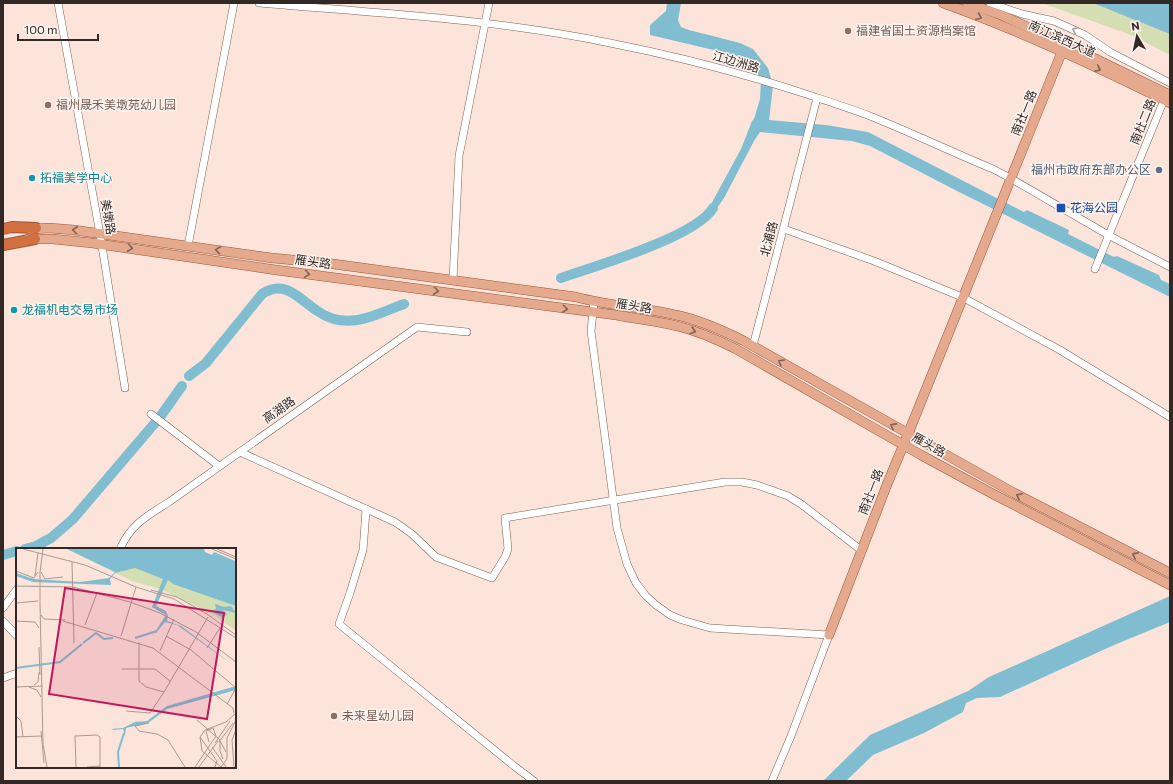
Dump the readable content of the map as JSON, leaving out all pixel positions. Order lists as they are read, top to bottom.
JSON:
{
  "streets": {
    "main road": ["南江滨西大道", "南社一路", "雁头路"],
    "street": [
      "江边洲路",
      "南杜二路",
      "美墩路",
      "北浦路",
      "高湖路"
    ]
  },
  "crossings": [
    ["南江滨西大道", "南社一路"],
    ["南江滨西大道", "南杜二路"],
    ["江边洲路", "南社一路"],
    ["江边洲路", "南杜二路"],
    ["江边洲路", "北浦路"],
    ["南社一路", "雁头路"],
    ["美墩路", "雁头路"],
    ["北浦路", "雁头路"]
  ],
  "places": {
    "other": [
      "福建省国土资源档案馆",
      "福州晟禾美墩苑幼儿园",
      "福州市政府东部办公区",
      "拓福美学中心",
      "龙福机电交易市场",
      "未来星幼儿园"
    ],
    "transit": ["花海公园"]
  },
  "scale_bar": "100 m",
  "north": "top"
}
